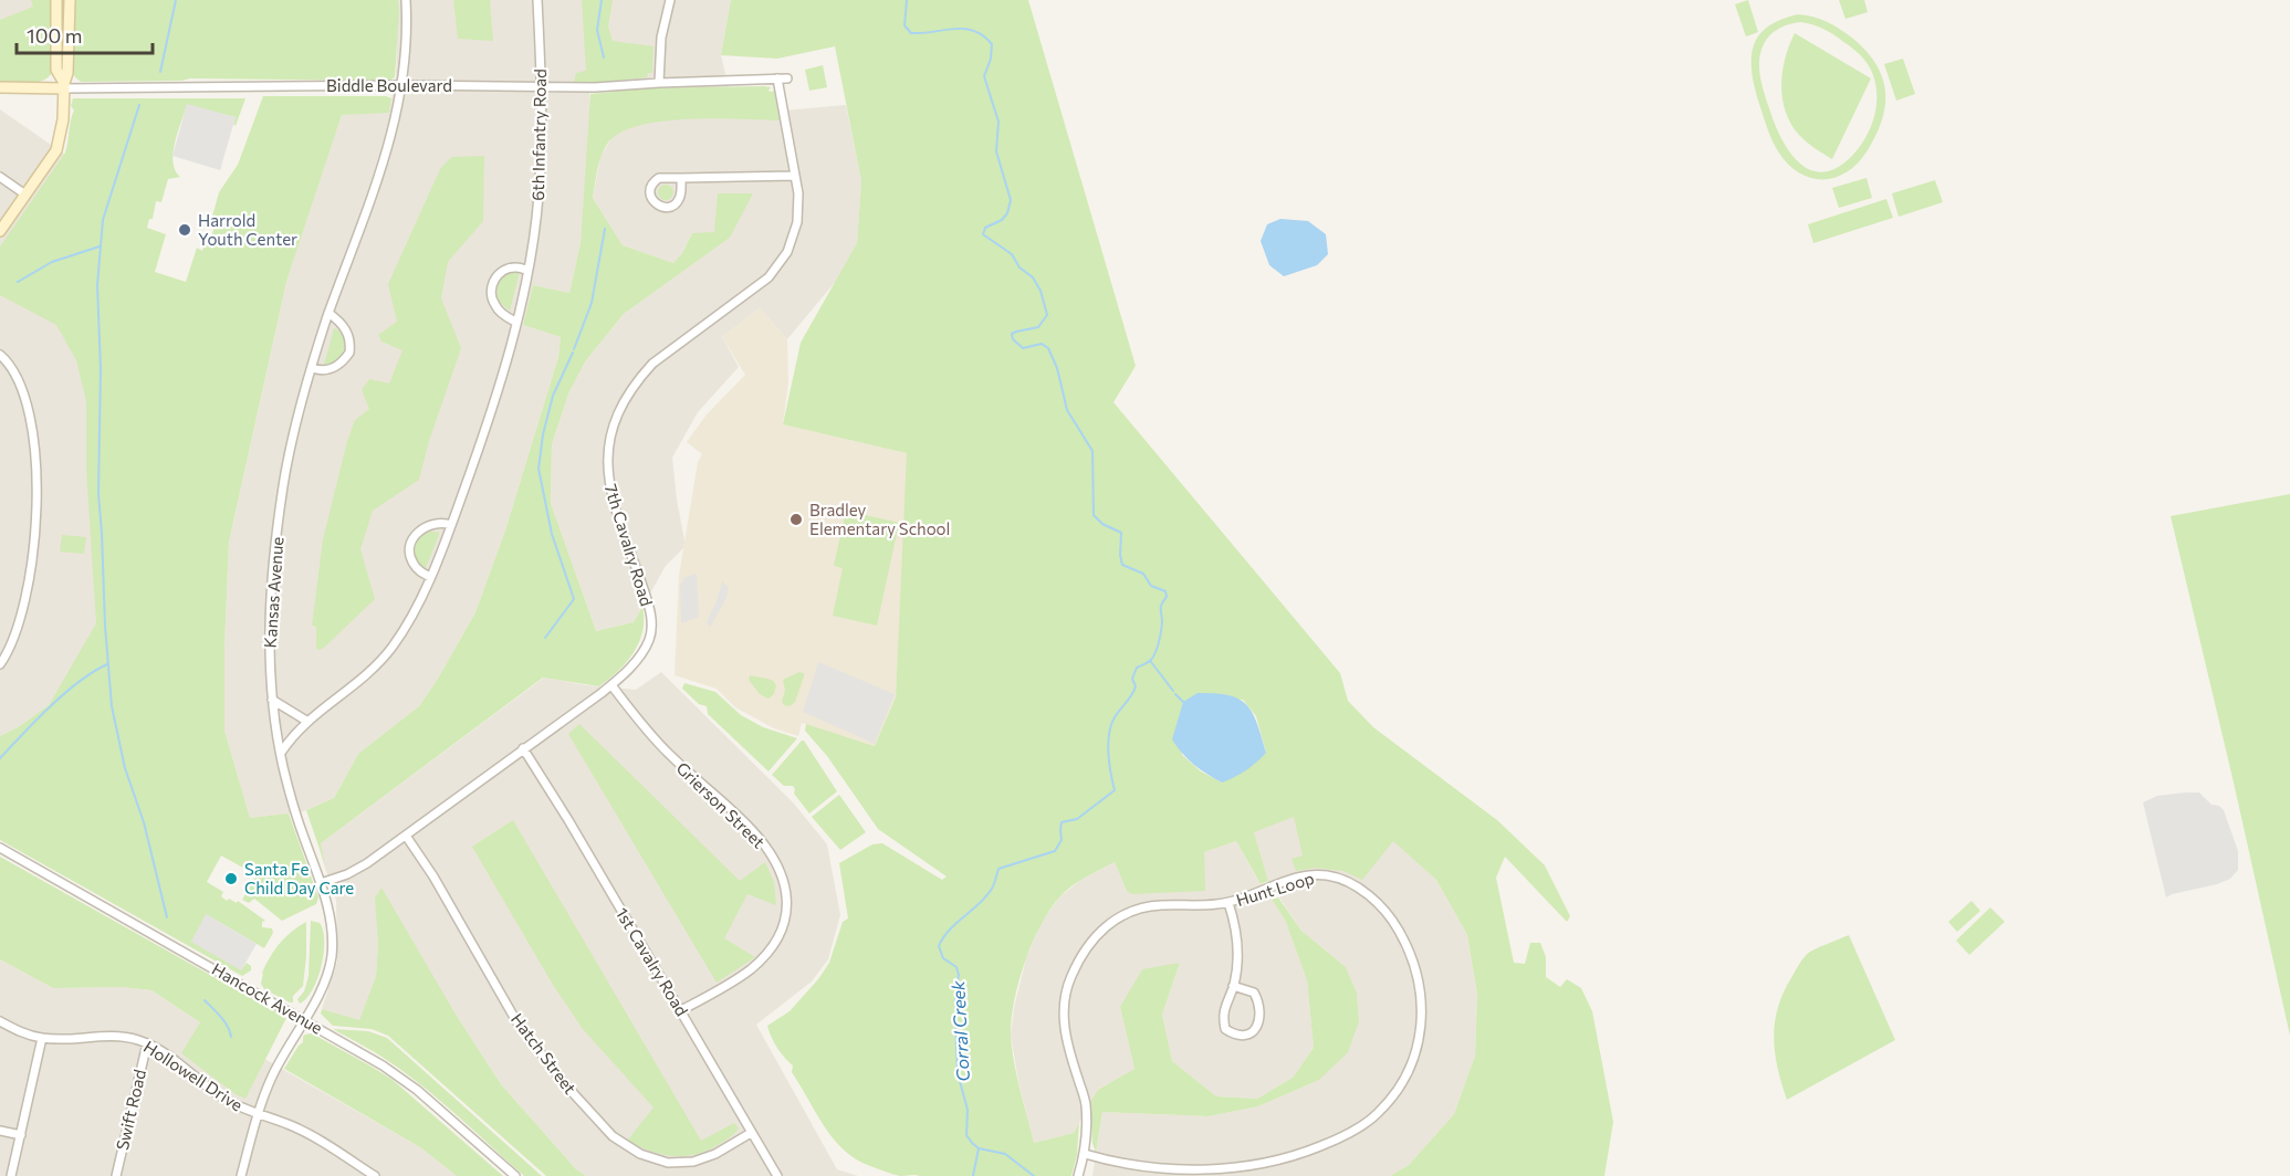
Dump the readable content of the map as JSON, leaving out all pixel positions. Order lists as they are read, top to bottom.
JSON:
{
  "streets": {
    "street": [
      "Biddle Boulevard",
      "6th Infantry Road",
      "7th Cavalry Road",
      "Kansas Avenue",
      "Grierson Street",
      "Hunt Loop",
      "1st Cavalry Road",
      "Hancock Avenue",
      "Hatch Street",
      "Hollowell Drive",
      "Swift Road"
    ]
  },
  "crossings": [
    ["Biddle Boulevard", "6th Infantry Road"],
    ["Biddle Boulevard", "7th Cavalry Road"],
    ["Biddle Boulevard", "Kansas Avenue"],
    ["6th Infantry Road", "Kansas Avenue"],
    ["7th Cavalry Road", "Kansas Avenue"],
    ["7th Cavalry Road", "Grierson Street"],
    ["7th Cavalry Road", "1st Cavalry Road"],
    ["7th Cavalry Road", "Hatch Street"],
    ["Kansas Avenue", "Hancock Avenue"],
    ["Kansas Avenue", "Hollowell Drive"],
    ["Grierson Street", "1st Cavalry Road"],
    ["1st Cavalry Road", "Hatch Street"],
    ["Hollowell Drive", "Swift Road"]
  ],
  "water": ["Corral Creek"],
  "places": ["Harrold Youth Center", "Bradley Elementary School", "Santa Fe Child Day Care"],
  "scale_bar": "100 m"
}
